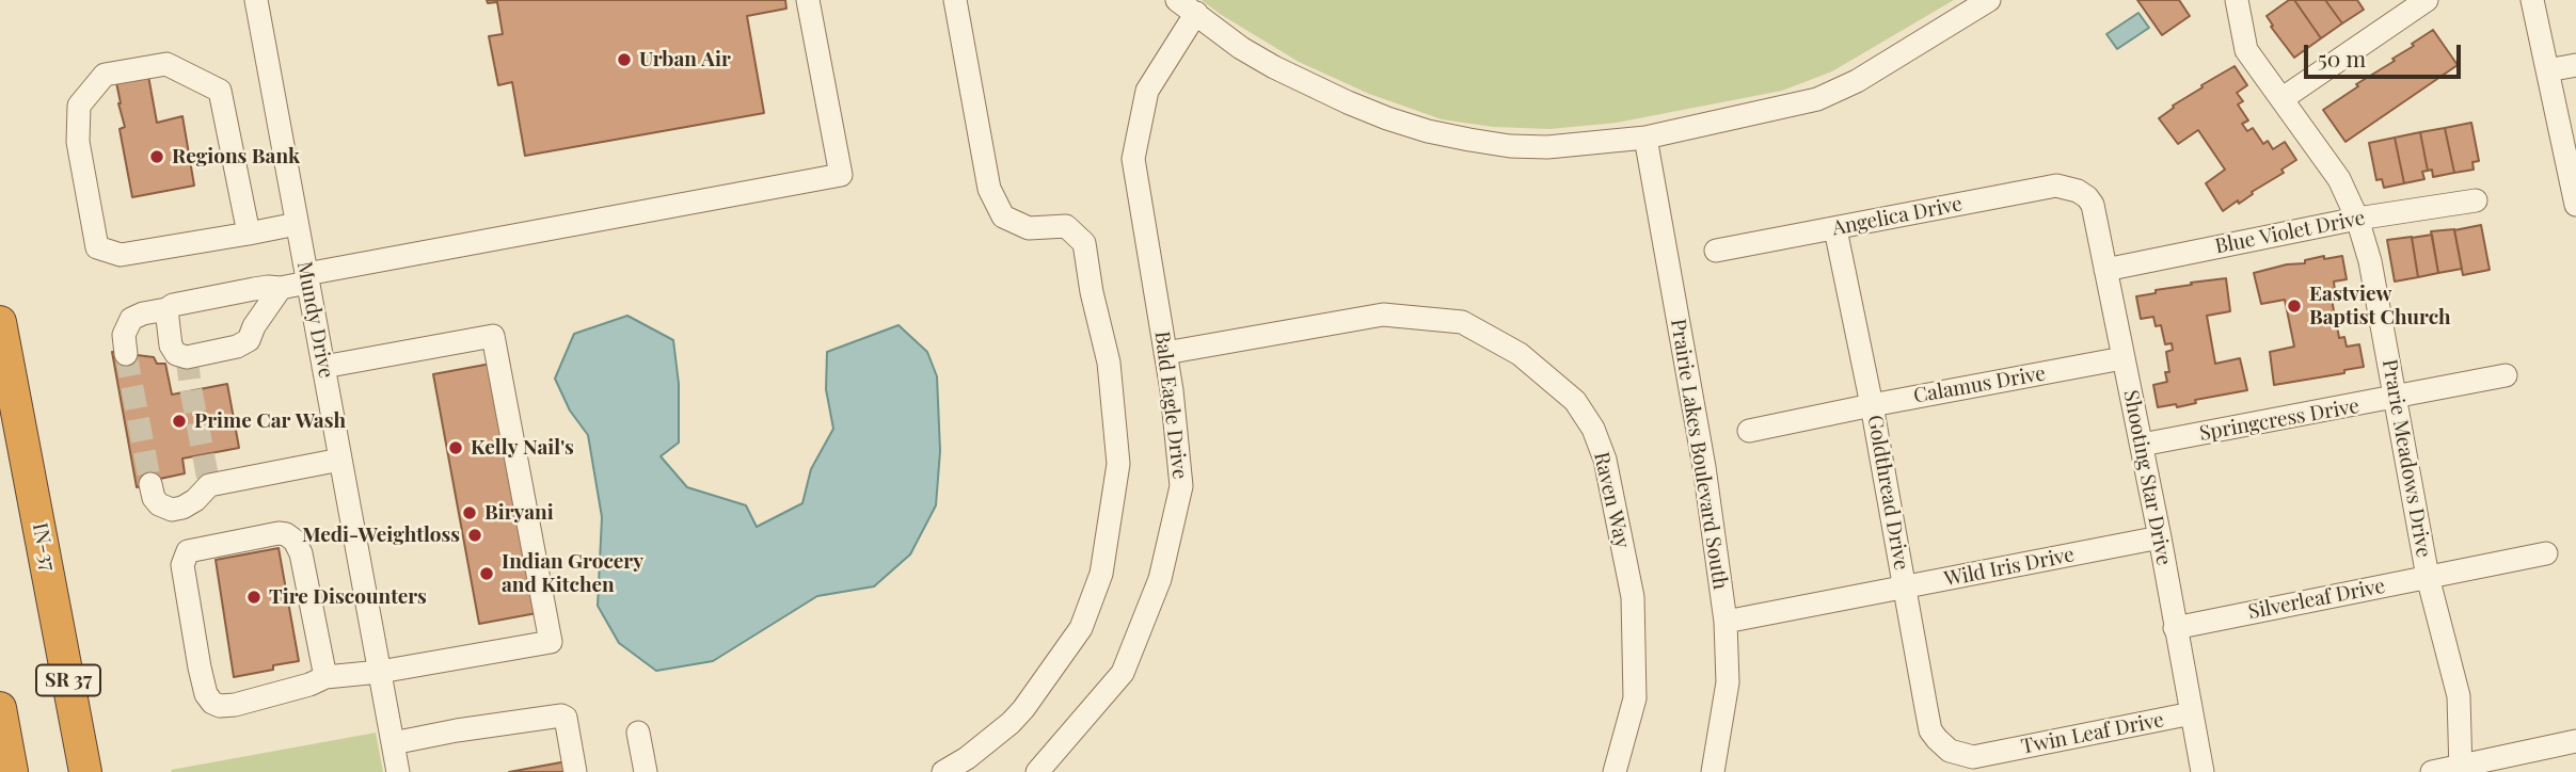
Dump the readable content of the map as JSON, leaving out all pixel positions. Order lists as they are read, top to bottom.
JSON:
{
  "streets": {
    "highway": ["IN-37", "SR 37"],
    "street": [
      "Angelica Drive",
      "Blue Violet Drive",
      "Mundy Drive",
      "Calamus Drive",
      "Bald Eagle Drive",
      "Springcress Drive",
      "Prairie Lakes Boulevard South",
      "Prarie Meadows Drive",
      "Shooting Star Drive",
      "Goldthread Drive",
      "Raven Way",
      "Wild Iris Drive",
      "Silverleaf Drive",
      "Twin Leaf Drive"
    ]
  },
  "crossings": [
    ["Angelica Drive", "Shooting Star Drive"],
    ["Angelica Drive", "Goldthread Drive"],
    ["Blue Violet Drive", "Prarie Meadows Drive"],
    ["Blue Violet Drive", "Shooting Star Drive"],
    ["Calamus Drive", "Shooting Star Drive"],
    ["Calamus Drive", "Goldthread Drive"],
    ["Bald Eagle Drive", "Raven Way"],
    ["Springcress Drive", "Prarie Meadows Drive"],
    ["Springcress Drive", "Shooting Star Drive"],
    ["Prairie Lakes Boulevard South", "Wild Iris Drive"],
    ["Prarie Meadows Drive", "Silverleaf Drive"],
    ["Shooting Star Drive", "Wild Iris Drive"],
    ["Shooting Star Drive", "Silverleaf Drive"],
    ["Shooting Star Drive", "Twin Leaf Drive"],
    ["Goldthread Drive", "Wild Iris Drive"],
    ["Goldthread Drive", "Twin Leaf Drive"]
  ],
  "places": [
    "Urban Air",
    "Regions Bank",
    "Eastview Baptist Church",
    "Prime Car Wash",
    "Kelly Nail's",
    "Biryani",
    "Medi-Weightloss",
    "Indian Grocery and Kitchen",
    "Tire Discounters"
  ],
  "scale_bar": "50 m"
}
